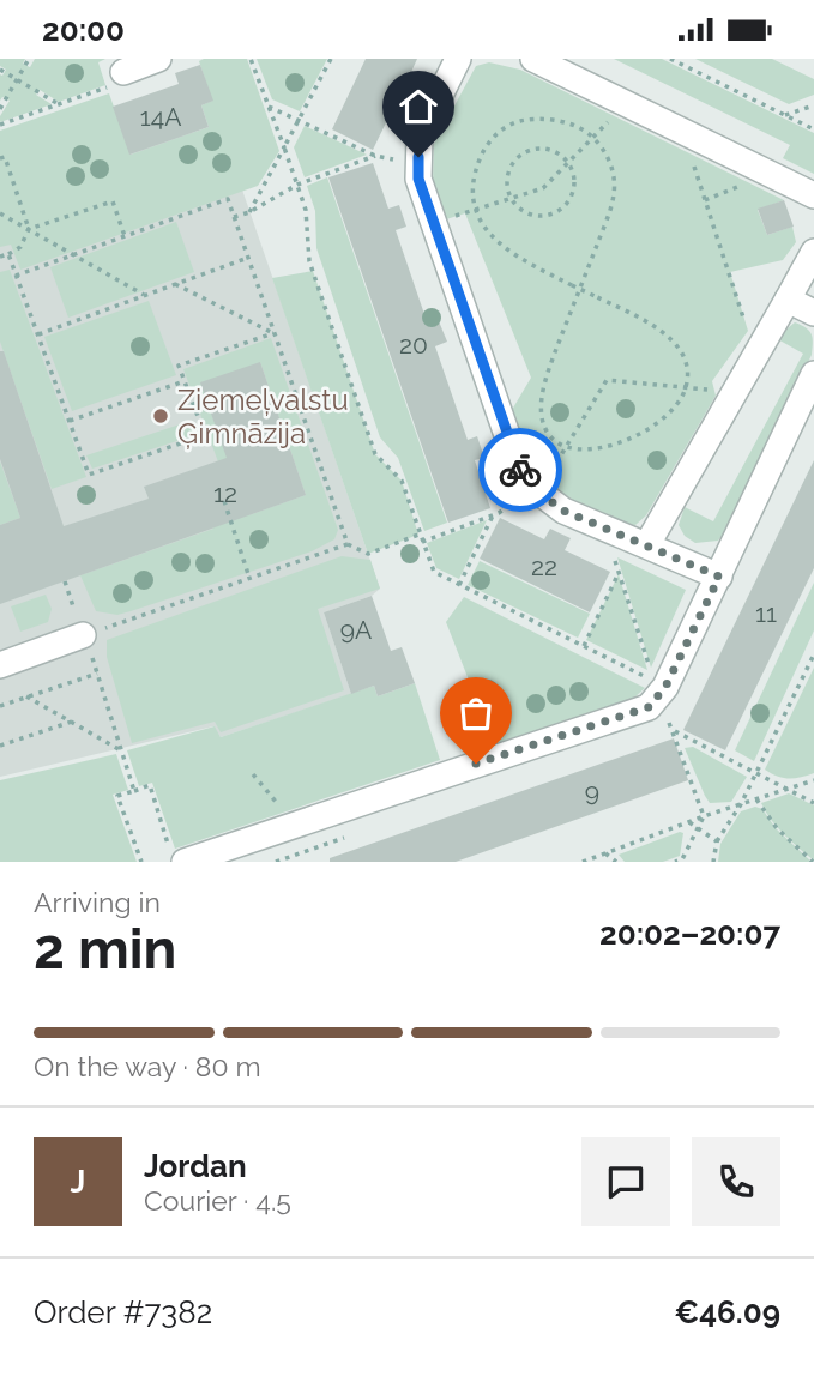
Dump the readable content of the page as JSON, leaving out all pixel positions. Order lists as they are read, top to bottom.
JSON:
{
  "places": ["Ziemeļvalstu Ģimnāzija"],
  "house_numbers": [
    "14A",
    "20",
    "12",
    "22",
    "11",
    "9A",
    "9"
  ],
  "page": {
    "status": "20:00",
    "heading": ["2 min", "Arriving in", "20:02–20:07"],
    "panel": [
      "Jordan",
      "Courier · 4.5",
      "Order #7382",
      "€46.09"
    ],
    "bar": "On the way · 80 m",
    "round": "J"
  }
}
